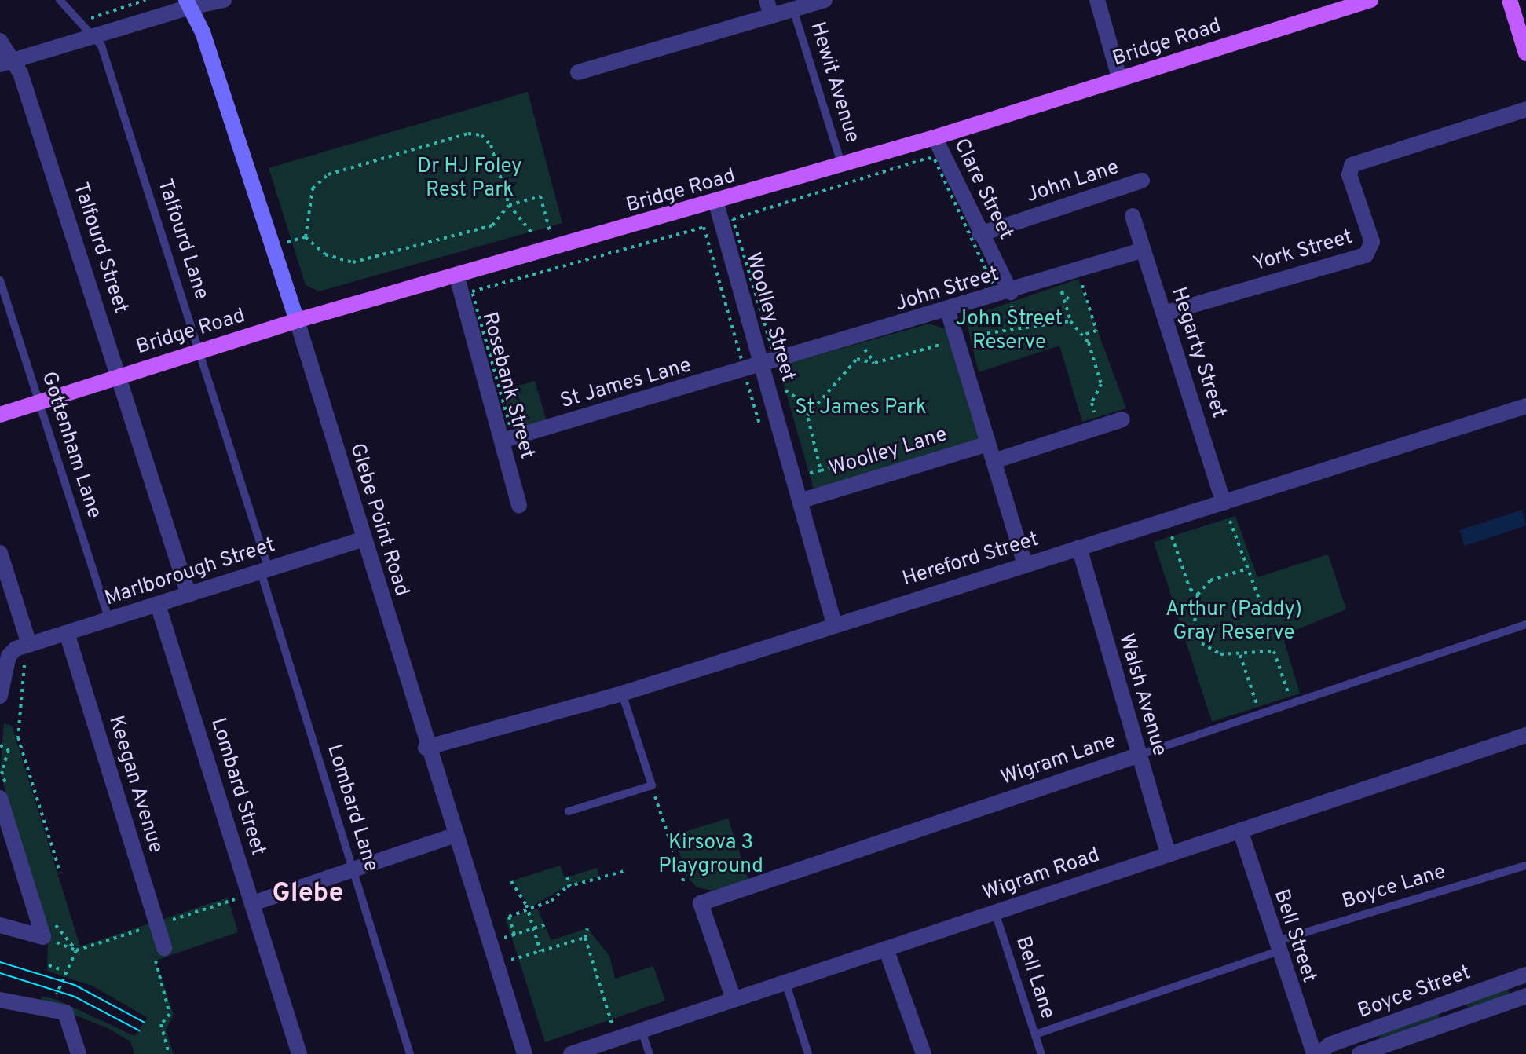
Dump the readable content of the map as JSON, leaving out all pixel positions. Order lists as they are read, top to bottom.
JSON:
{
  "streets": {
    "main road": ["Bridge Road", "Glebe Point Road"],
    "street": [
      "John Lane",
      "Clare Street",
      "Talfourd Street",
      "York Street",
      "John Street",
      "Woolley Street",
      "Hegarty Street",
      "St James Lane",
      "Rosebank Street",
      "Woolley Lane",
      "Hereford Street",
      "Marlborough Street",
      "Walsh Avenue",
      "Wigram Lane",
      "Keegan Avenue",
      "Lombard Street",
      "Wigram Road",
      "Bell Street",
      "Boyce Street"
    ],
    "lane": [
      "Hewit Avenue",
      "Talfourd Lane",
      "Gottenham Lane",
      "Lombard Lane",
      "Boyce Lane",
      "Bell Lane"
    ]
  },
  "crossings": [
    ["Bridge Road", "Hewit Avenue"],
    ["Bridge Road", "Clare Street"],
    ["Bridge Road", "Talfourd Lane"],
    ["Bridge Road", "Talfourd Street"],
    ["Bridge Road", "Woolley Street"],
    ["Bridge Road", "Rosebank Street"],
    ["Bridge Road", "Gottenham Lane"],
    ["Bridge Road", "Glebe Point Road"],
    ["John Lane", "Clare Street"],
    ["Clare Street", "John Street"],
    ["Talfourd Lane", "Marlborough Street"],
    ["Talfourd Lane", "Lombard Lane"],
    ["Talfourd Street", "Marlborough Street"],
    ["York Street", "Hegarty Street"],
    ["John Street", "Woolley Street"],
    ["John Street", "Hegarty Street"],
    ["John Street", "St James Lane"],
    ["Woolley Street", "St James Lane"],
    ["Woolley Street", "Woolley Lane"],
    ["Woolley Street", "Hereford Street"],
    ["Hegarty Street", "Hereford Street"],
    ["St James Lane", "Rosebank Street"],
    ["Gottenham Lane", "Marlborough Street"],
    ["Glebe Point Road", "Hereford Street"],
    ["Glebe Point Road", "Marlborough Street"],
    ["Hereford Street", "Walsh Avenue"],
    ["Marlborough Street", "Keegan Avenue"],
    ["Marlborough Street", "Lombard Street"],
    ["Marlborough Street", "Lombard Lane"],
    ["Walsh Avenue", "Wigram Lane"],
    ["Walsh Avenue", "Wigram Road"],
    ["Wigram Lane", "Wigram Road"],
    ["Wigram Road", "Bell Street"],
    ["Wigram Road", "Bell Lane"],
    ["Boyce Lane", "Bell Street"],
    ["Boyce Lane", "Bell Lane"]
  ],
  "districts": ["Glebe"],
  "parks": [
    "Dr HJ Foley Rest Park",
    "John Street Reserve",
    "St James Park",
    "Arthur (Paddy) Gray Reserve",
    "Kirsova 3 Playground"
  ]
}
